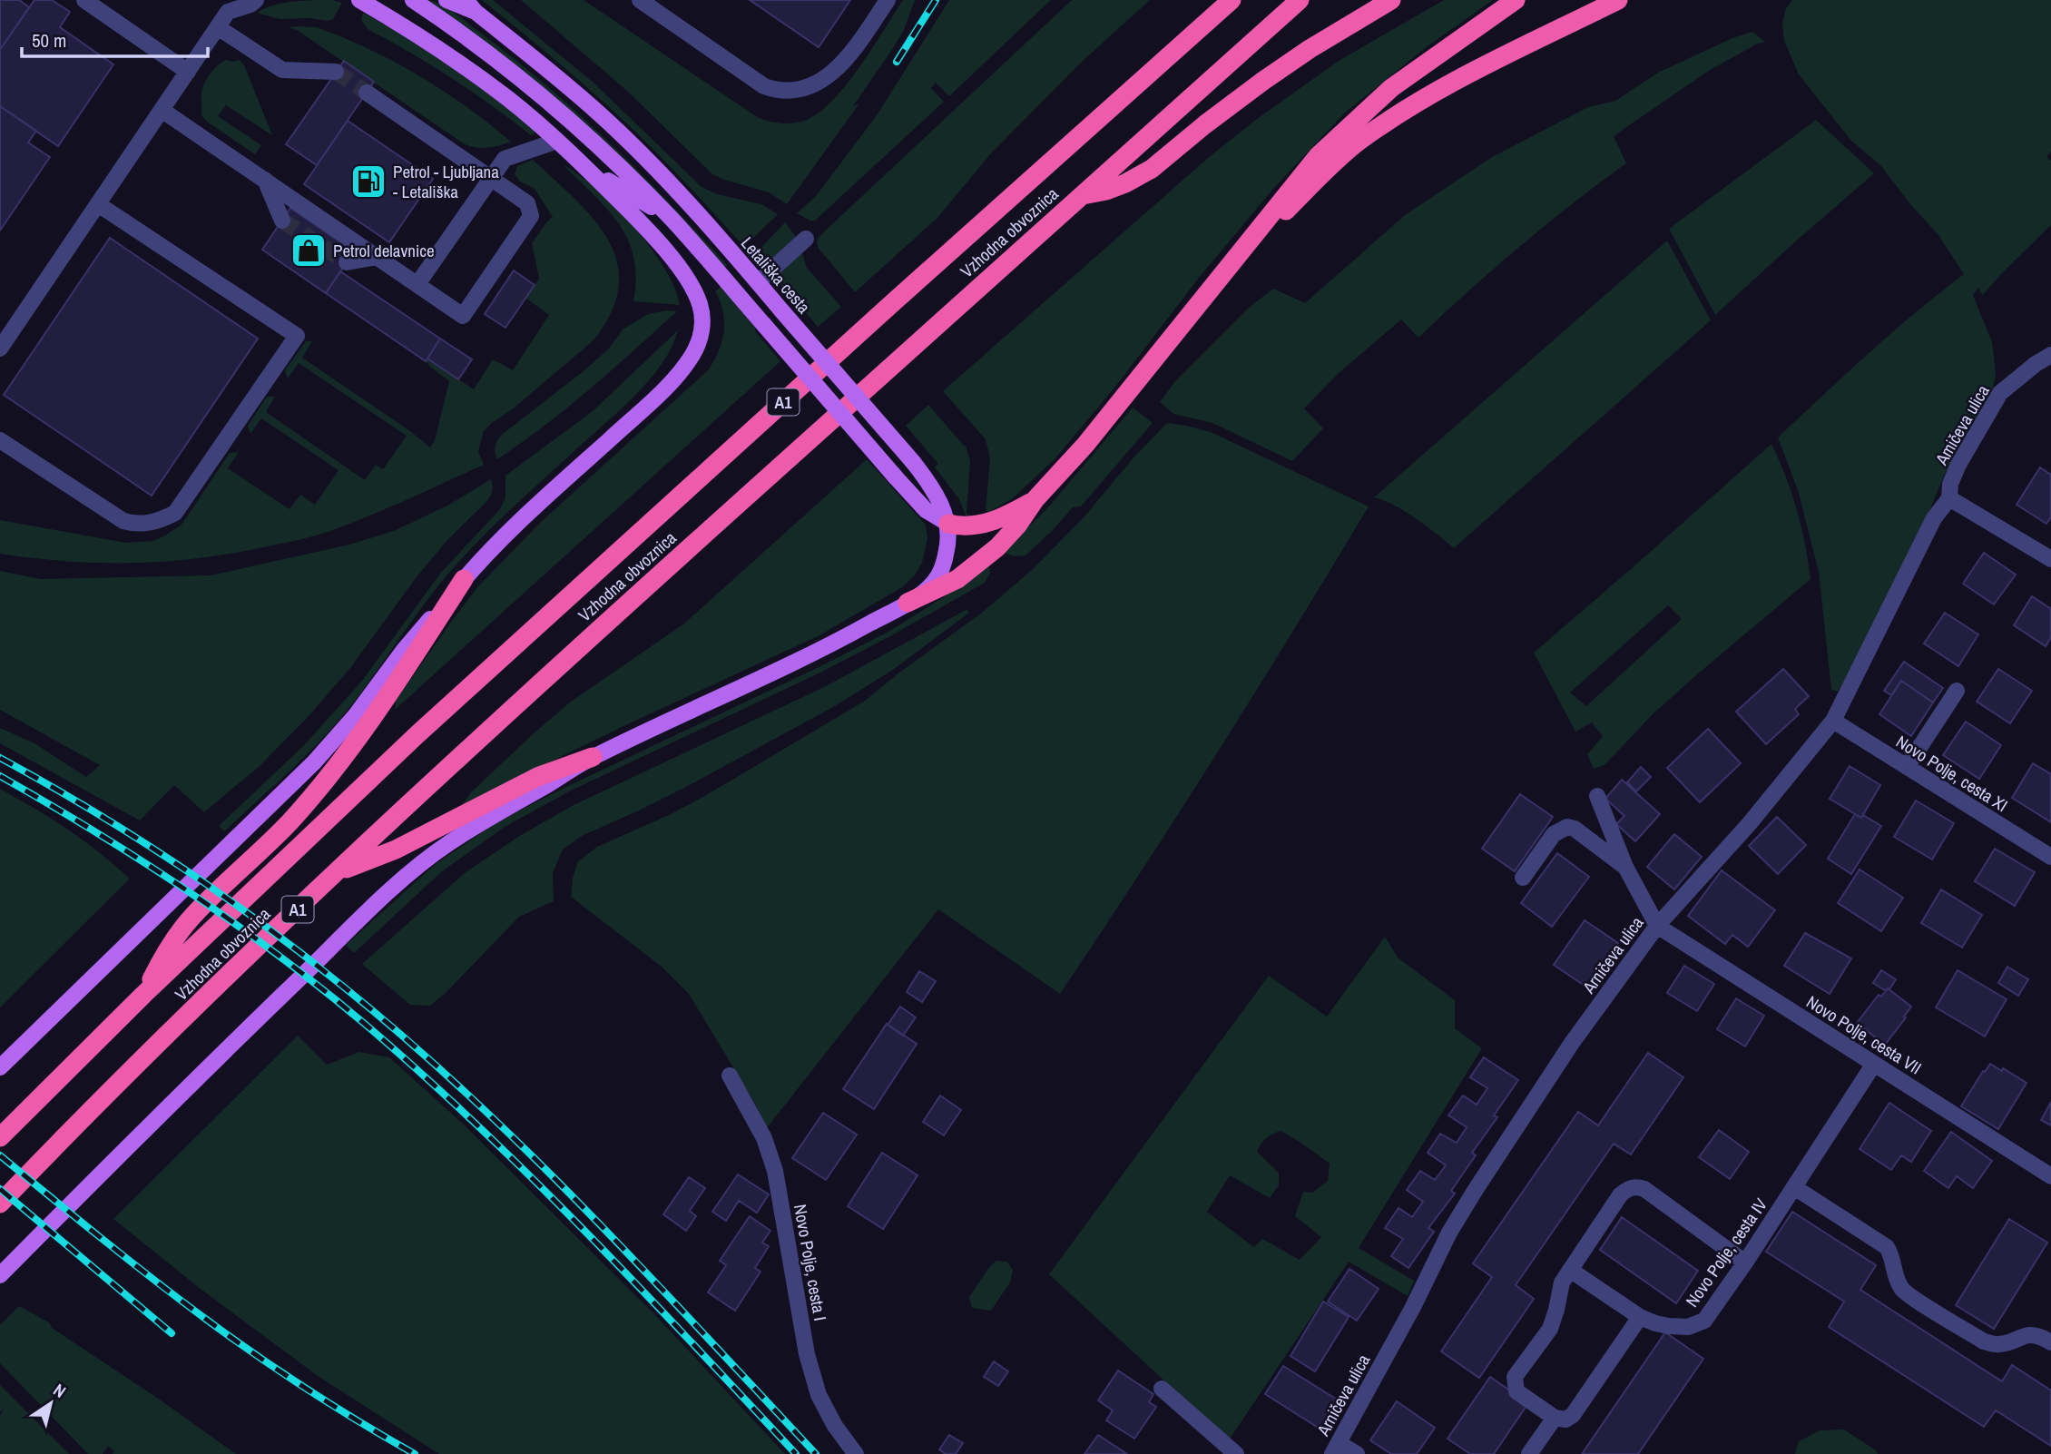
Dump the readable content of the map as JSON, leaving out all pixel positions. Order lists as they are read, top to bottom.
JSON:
{
  "streets": {
    "highway": ["Vzhodna obvoznica", "A1"],
    "main road": ["Letališka cesta"],
    "street": [
      "Amičeva ulica",
      "Novo Polje, cesta XI",
      "Arničeva ulica",
      "Novo Polje, cesta VII",
      "Novo Polje, cesta IV",
      "Novo Polje, cesta I"
    ]
  },
  "crossings": [
    ["Amičeva ulica", "Arničeva ulica"],
    ["Novo Polje, cesta XI", "Arničeva ulica"],
    ["Arničeva ulica", "Novo Polje, cesta VII"],
    ["Novo Polje, cesta VII", "Novo Polje, cesta IV"]
  ],
  "places": {
    "fuel station": ["Petrol - Ljubljana - Letališka"],
    "shop": ["Petrol delavnice"]
  },
  "scale_bar": "50 m",
  "north": "top right"
}
